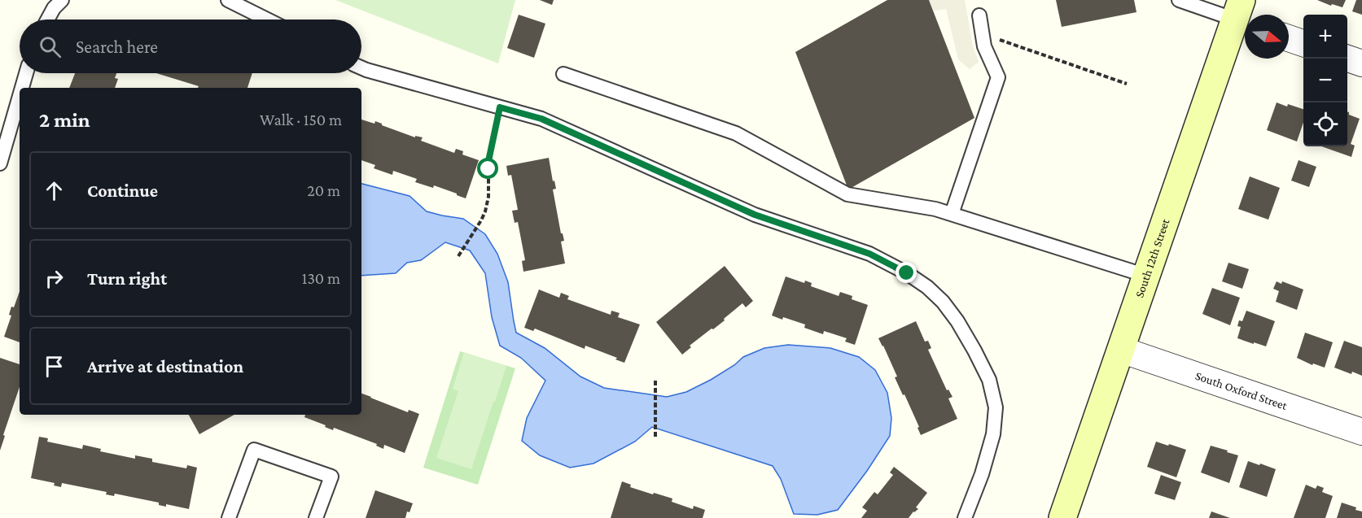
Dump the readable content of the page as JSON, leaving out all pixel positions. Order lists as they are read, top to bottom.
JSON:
{
  "streets": {
    "main road": ["South 12th Street"],
    "street": ["South Oxford Street"]
  },
  "crossings": [
    ["South 12th Street", "South Oxford Street"]
  ],
  "north": "right",
  "page": {
    "map_buttons": ["+", "−"],
    "search": "Search here",
    "heading": ["2 min", "Walk · 150 m"],
    "list": [
      ["Continue", "20 m"],
      ["Turn right", "130 m"],
      "Arrive at destination"
    ]
  }
}
